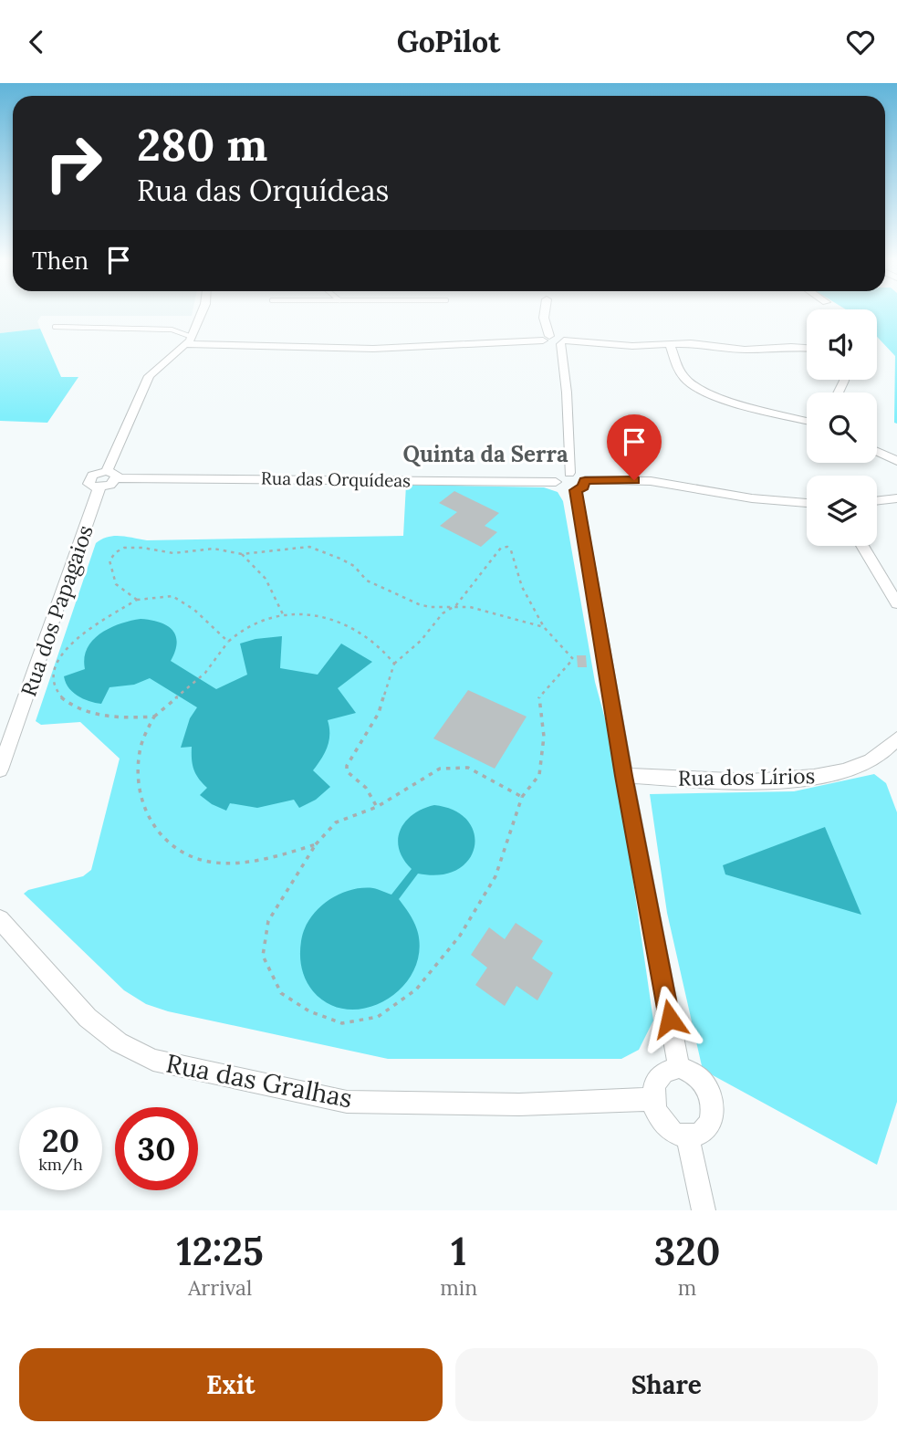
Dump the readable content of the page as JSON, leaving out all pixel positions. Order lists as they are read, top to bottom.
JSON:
{
  "streets": {
    "street": [
      "Rua das Orquídeas",
      "Rua dos Papagaios",
      "Rua dos Lírios",
      "Rua das Gralhas"
    ]
  },
  "crossings": [
    ["Rua das Orquídeas", "Rua dos Papagaios"]
  ],
  "districts": ["Quinta da Serra"],
  "page": {
    "header": "GoPilot",
    "turn": ["280 m", "Rua das Orquídeas"],
    "then": "Then",
    "speed": "20 km/h",
    "limit": "30",
    "eta": [
      "12:25",
      "Arrival",
      "1",
      "min",
      "320",
      "m"
    ],
    "buttons": ["Exit", "Share"]
  }
}
